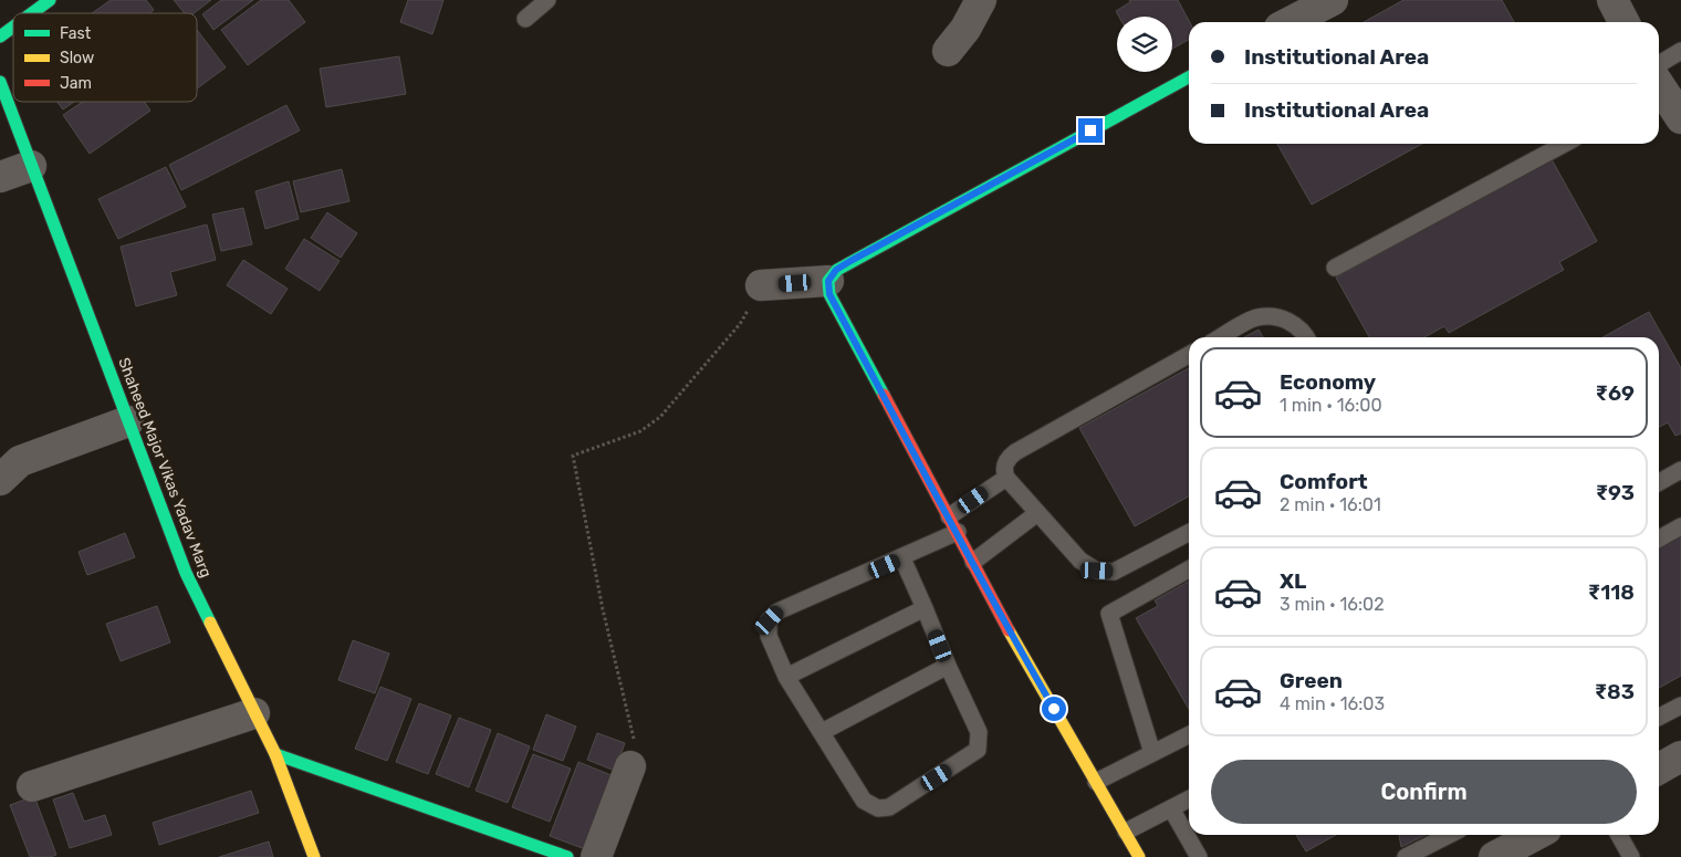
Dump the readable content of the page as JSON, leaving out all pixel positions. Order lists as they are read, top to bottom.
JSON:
{
  "streets": {
    "street": ["Shaheed Major Vikas Yadav Marg"]
  },
  "legend": ["Fast", "Slow", "Jam"],
  "page": {
    "banner": ["Institutional Area", "Institutional Area"],
    "list": [
      {
        "name": "Economy",
        "note": "1 min · 16:00",
        "value": "₹69"
      },
      {
        "name": "Comfort",
        "note": "2 min · 16:01",
        "value": "₹93"
      },
      {
        "name": "XL",
        "note": "3 min · 16:02",
        "value": "₹118"
      },
      {
        "name": "Green",
        "note": "4 min · 16:03",
        "value": "₹83"
      }
    ],
    "buttons": "Confirm"
  }
}
